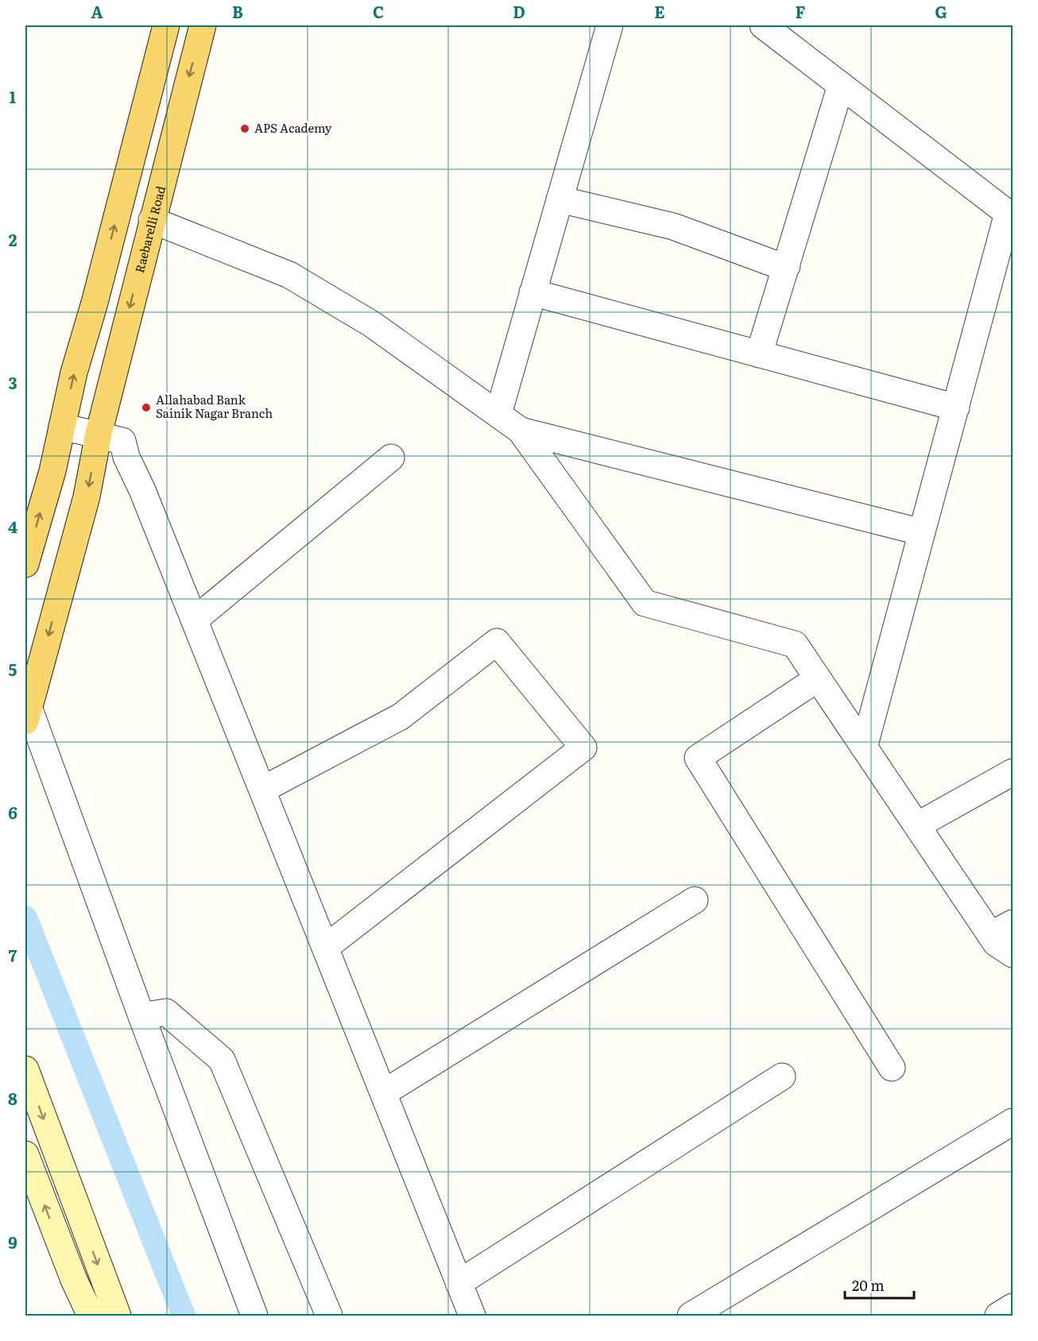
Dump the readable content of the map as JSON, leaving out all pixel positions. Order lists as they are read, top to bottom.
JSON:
{
  "streets": {
    "main road": ["Raebarelli Road"]
  },
  "places": ["APS Academy", "Allahabad Bank Sainik Nagar Branch"],
  "scale_bar": "20 m",
  "grid": {
    "columns": [
      "A",
      "B",
      "C",
      "D",
      "E",
      "F",
      "G"
    ],
    "rows": [
      "1",
      "2",
      "3",
      "4",
      "5",
      "6",
      "7",
      "8",
      "9"
    ]
  }
}
